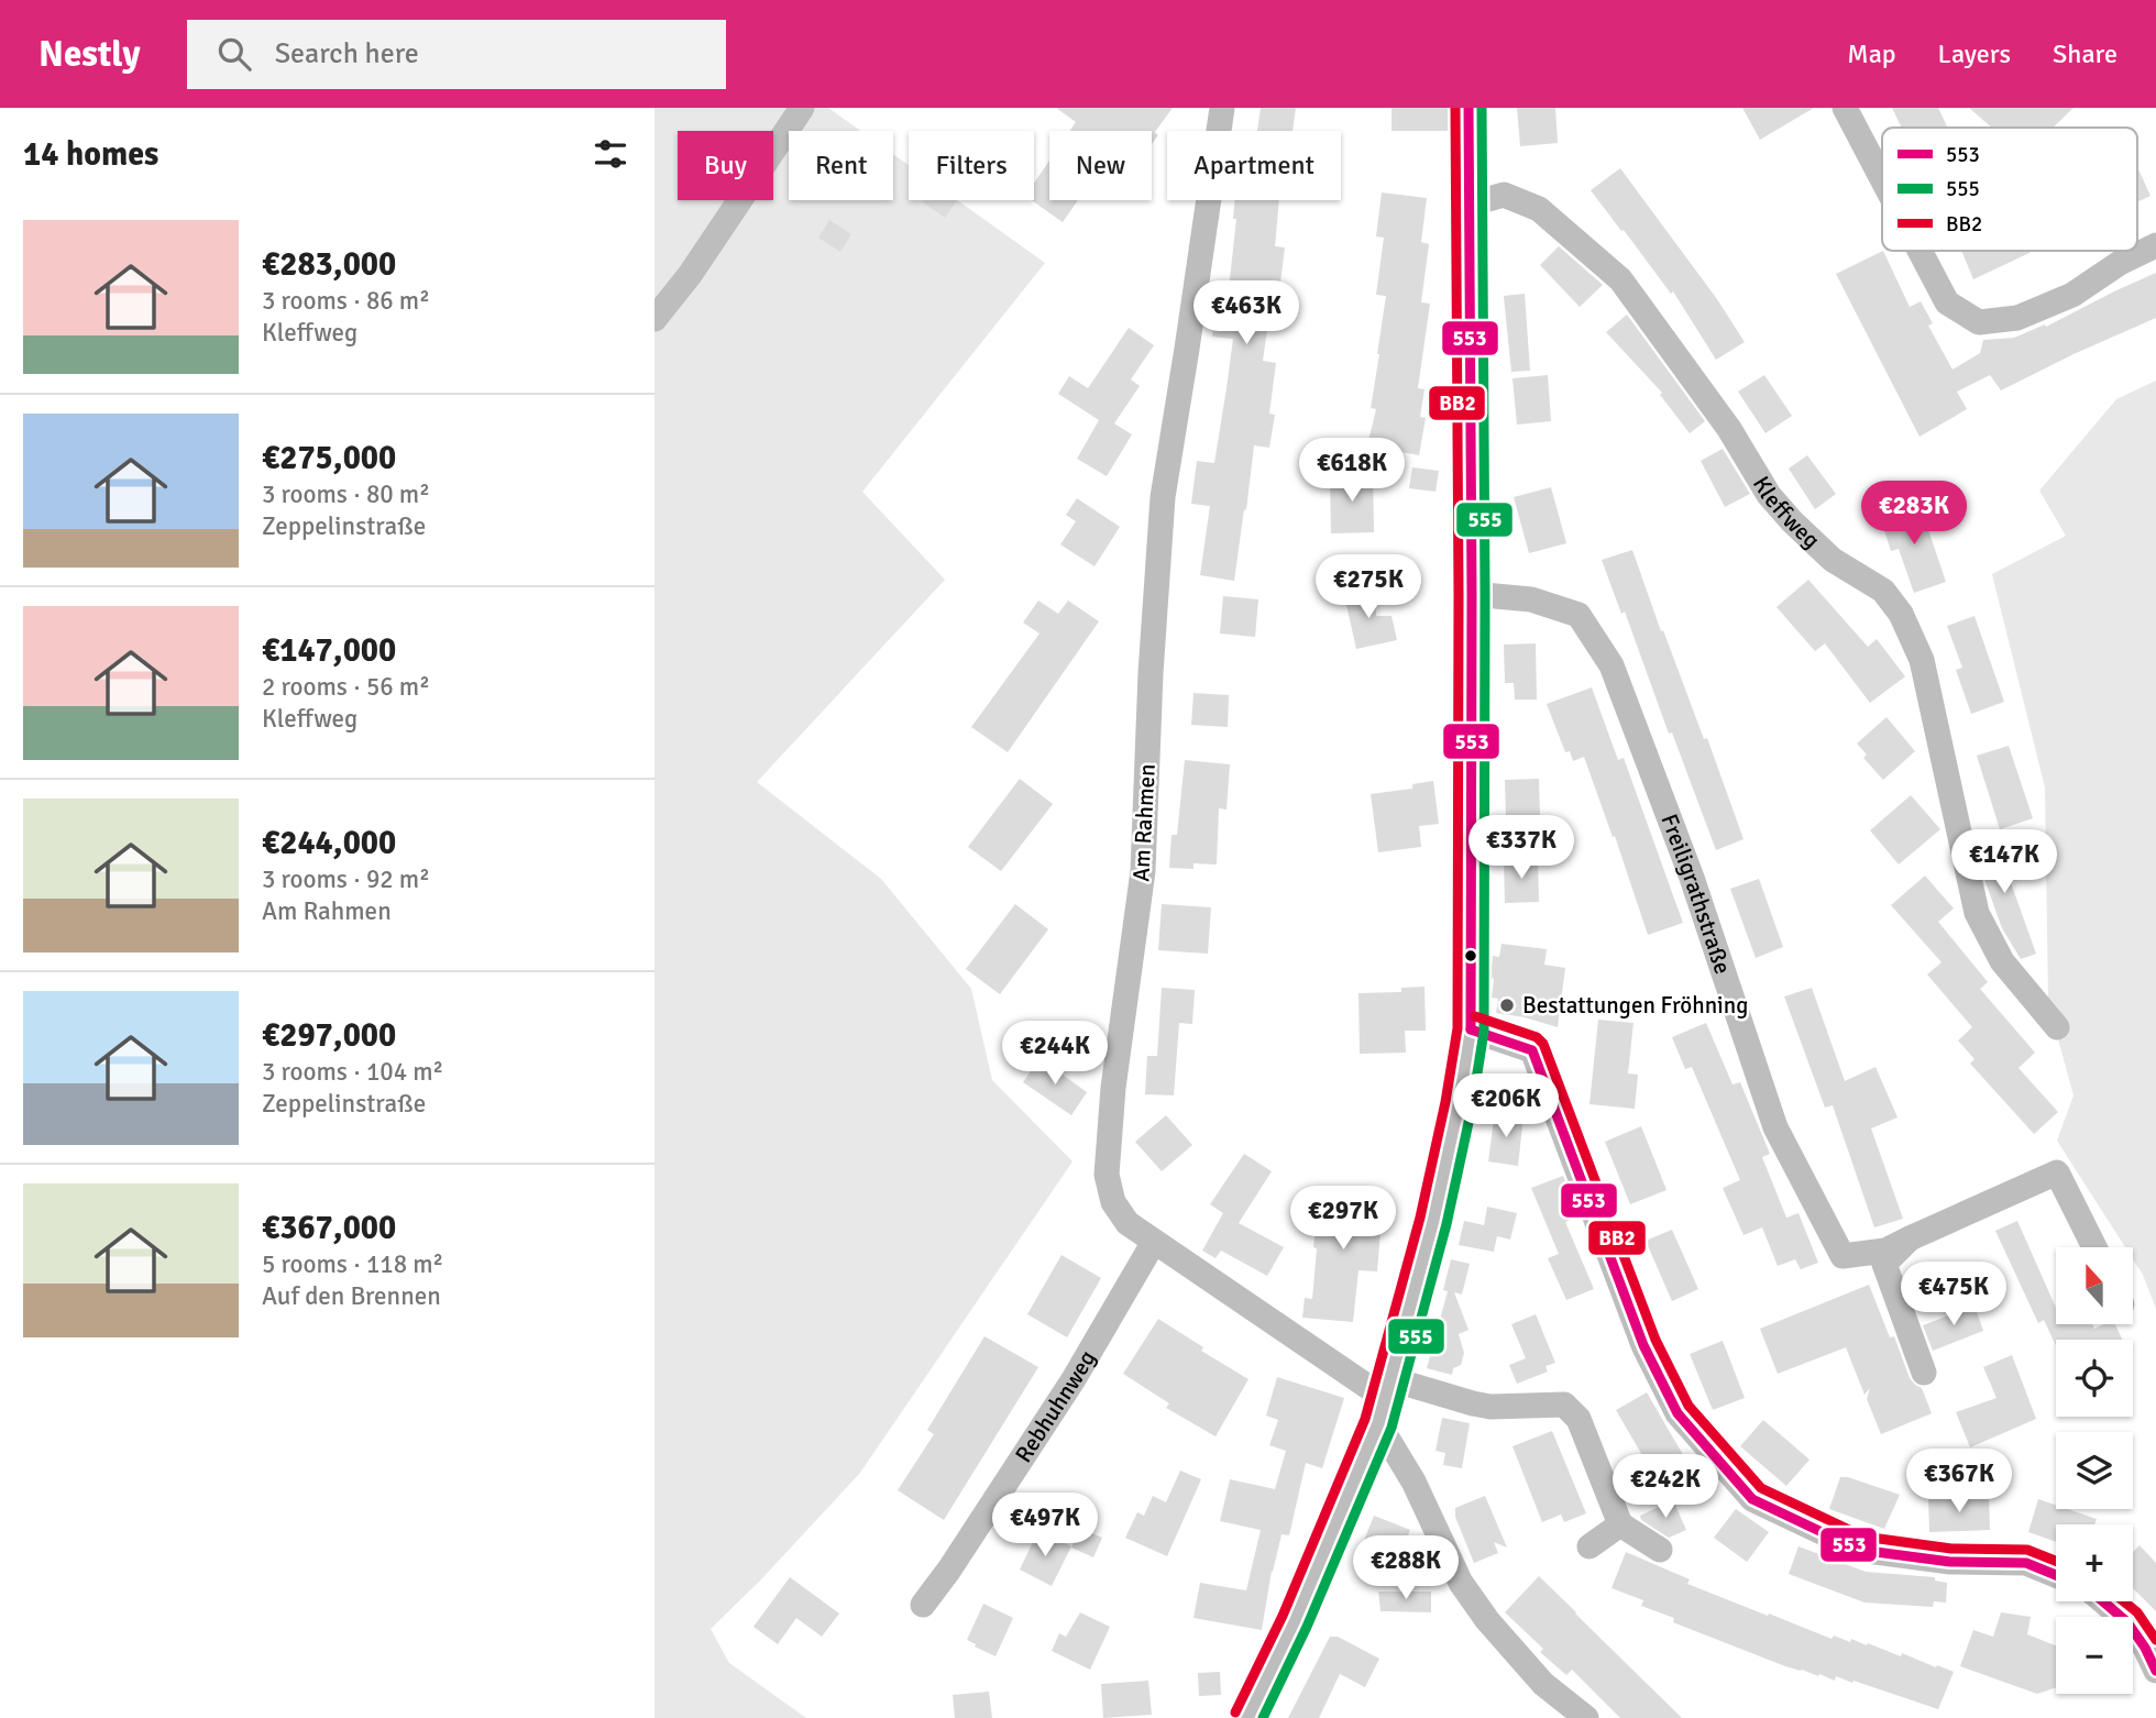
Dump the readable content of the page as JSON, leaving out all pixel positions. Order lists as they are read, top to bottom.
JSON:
{
  "streets": {
    "street": [
      "Kleffweg",
      "Am Rahmen",
      "Freiligrathstraße",
      "Rebhuhnweg"
    ]
  },
  "crossings": [
    ["Am Rahmen", "Rebhuhnweg"]
  ],
  "places": ["Bestattungen Fröhning"],
  "lines": ["transit line 553", "transit line 555", "transit line BB2"],
  "legend": ["553", "555", "BB2"],
  "north": "top",
  "page": {
    "header": "Nestly",
    "search": "Search here",
    "nav": ["Map", "Layers", "Share"],
    "heading": "14 homes",
    "chip": [
      "Buy",
      "Rent",
      "Filters",
      "New",
      "Apartment"
    ],
    "list": [
      {
        "name": "€283,000",
        "note": "3 rooms · 86 m² · Kleffweg"
      },
      {
        "name": "€275,000",
        "note": "3 rooms · 80 m² · Zeppelinstraße"
      },
      {
        "name": "€147,000",
        "note": "2 rooms · 56 m² · Kleffweg"
      },
      {
        "name": "€244,000",
        "note": "3 rooms · 92 m² · Am Rahmen"
      },
      {
        "name": "€297,000",
        "note": "3 rooms · 104 m² · Zeppelinstraße"
      },
      {
        "name": "€367,000",
        "note": "5 rooms · 118 m² · Auf den Brennen"
      }
    ],
    "price": [
      "€463K",
      "€618K",
      "€283K",
      "€275K",
      "€337K",
      "€147K",
      "€244K",
      "€206K",
      "€297K",
      "€475K",
      "€367K",
      "€242K",
      "€497K",
      "€288K"
    ],
    "map_buttons": ["+", "−"]
  }
}
